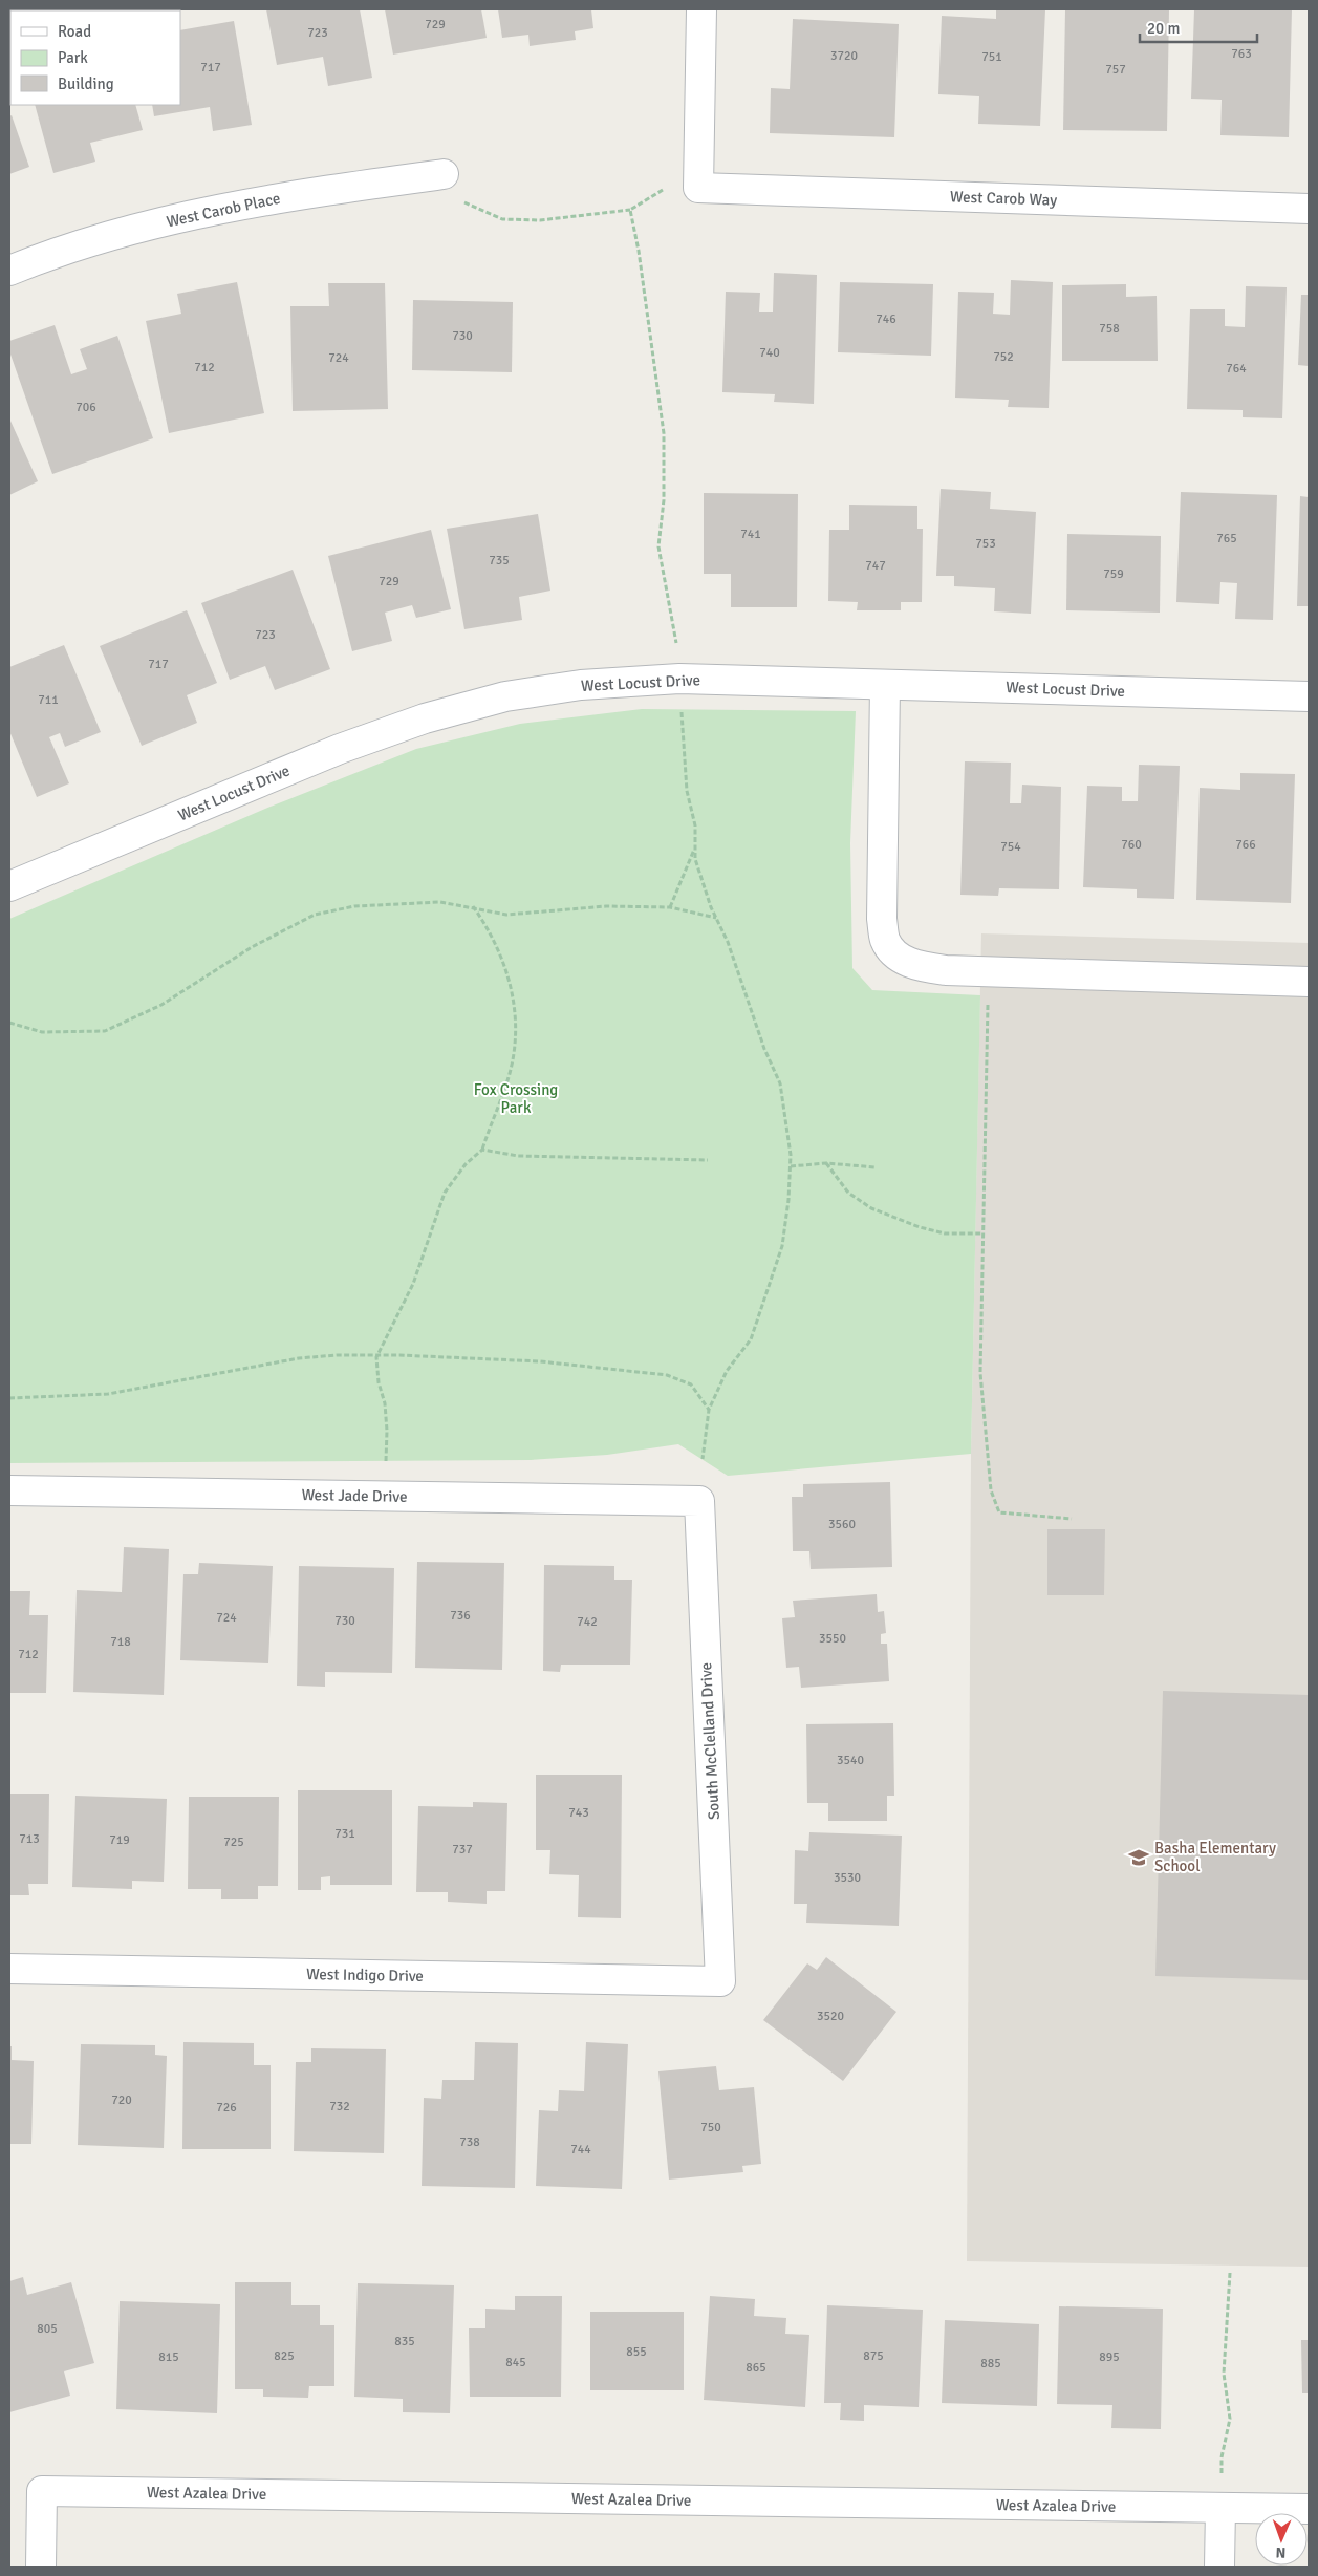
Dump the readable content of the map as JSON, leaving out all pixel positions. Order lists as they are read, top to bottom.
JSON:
{
  "streets": {
    "street": [
      "West Carob Way",
      "West Carob Place",
      "West Locust Drive",
      "West Jade Drive",
      "South McClelland Drive",
      "West Indigo Drive",
      "West Azalea Drive"
    ]
  },
  "crossings": [
    ["West Jade Drive", "South McClelland Drive"],
    ["South McClelland Drive", "West Indigo Drive"]
  ],
  "parks": ["Fox Crossing Park"],
  "places": {
    "school or university": ["Basha Elementary School"]
  },
  "house_numbers": [
    "729",
    "723",
    "763",
    "3720",
    "751",
    "717",
    "757",
    "746",
    "758",
    "730",
    "740",
    "752",
    "724",
    "712",
    "764",
    "706",
    "741",
    "765",
    "753",
    "735",
    "747",
    "759",
    "729",
    "723",
    "717",
    "711",
    "760",
    "766",
    "754",
    "3560",
    "736",
    "724",
    "730",
    "742",
    "3550",
    "718",
    "712",
    "3540",
    "743",
    "731",
    "713",
    "719",
    "725",
    "737",
    "3530",
    "3520",
    "720",
    "732",
    "726",
    "750",
    "738",
    "744",
    "805",
    "835",
    "855",
    "825",
    "875",
    "815",
    "895",
    "845",
    "885",
    "865"
  ],
  "legend": ["Road", "Park", "Building"],
  "scale_bar": "20 m",
  "north": "bottom"
}
